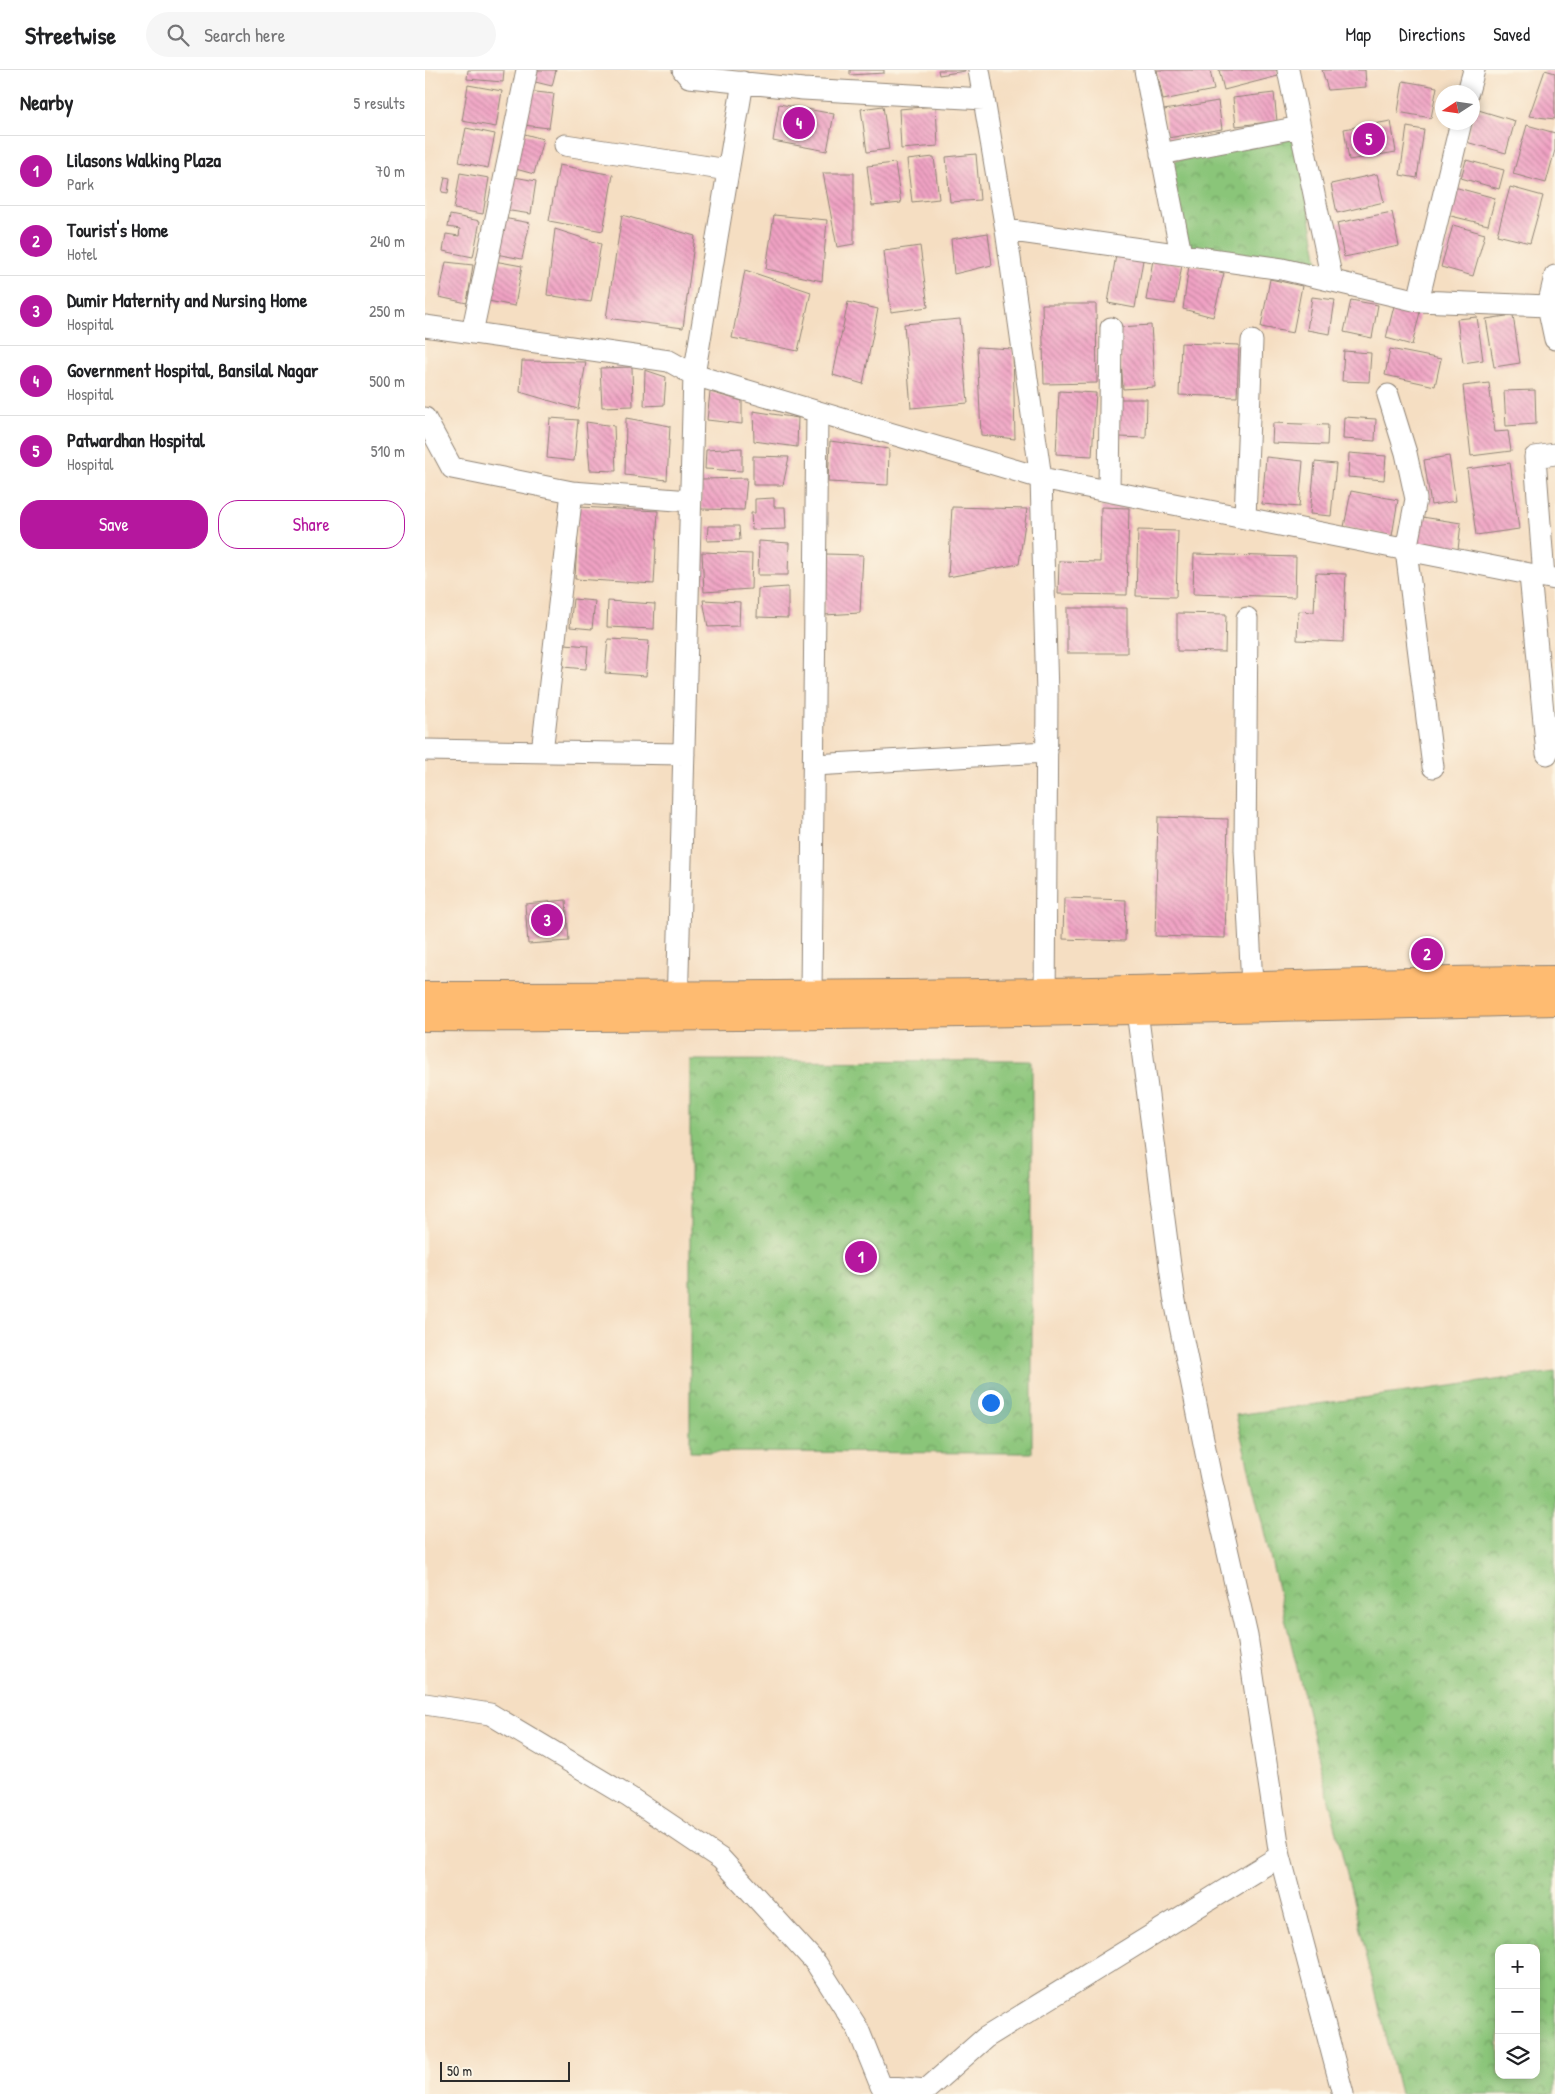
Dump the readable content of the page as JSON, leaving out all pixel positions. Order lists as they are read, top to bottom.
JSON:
{
  "scale_bar": "50 m",
  "north": "left",
  "page": {
    "header": "Streetwise",
    "search": "Search here",
    "nav": ["Map", "Directions", "Saved"],
    "heading": ["Nearby", "5 results"],
    "pins": [
      "4",
      "5",
      "3",
      "2",
      "1"
    ],
    "list": [
      {
        "mark": "1",
        "name": "Lilasons Walking Plaza",
        "note": "Park",
        "value": "70 m"
      },
      {
        "mark": "2",
        "name": "Tourist's Home",
        "note": "Hotel",
        "value": "240 m"
      },
      {
        "mark": "3",
        "name": "Dumir Maternity and Nursing Home",
        "note": "Hospital",
        "value": "250 m"
      },
      {
        "mark": "4",
        "name": "Government Hospital, Bansilal Nagar",
        "note": "Hospital",
        "value": "500 m"
      },
      {
        "mark": "5",
        "name": "Patwardhan Hospital",
        "note": "Hospital",
        "value": "510 m"
      }
    ],
    "buttons": ["Save", "Share"],
    "map_buttons": ["+", "−"],
    "scale": "50 m"
  }
}
